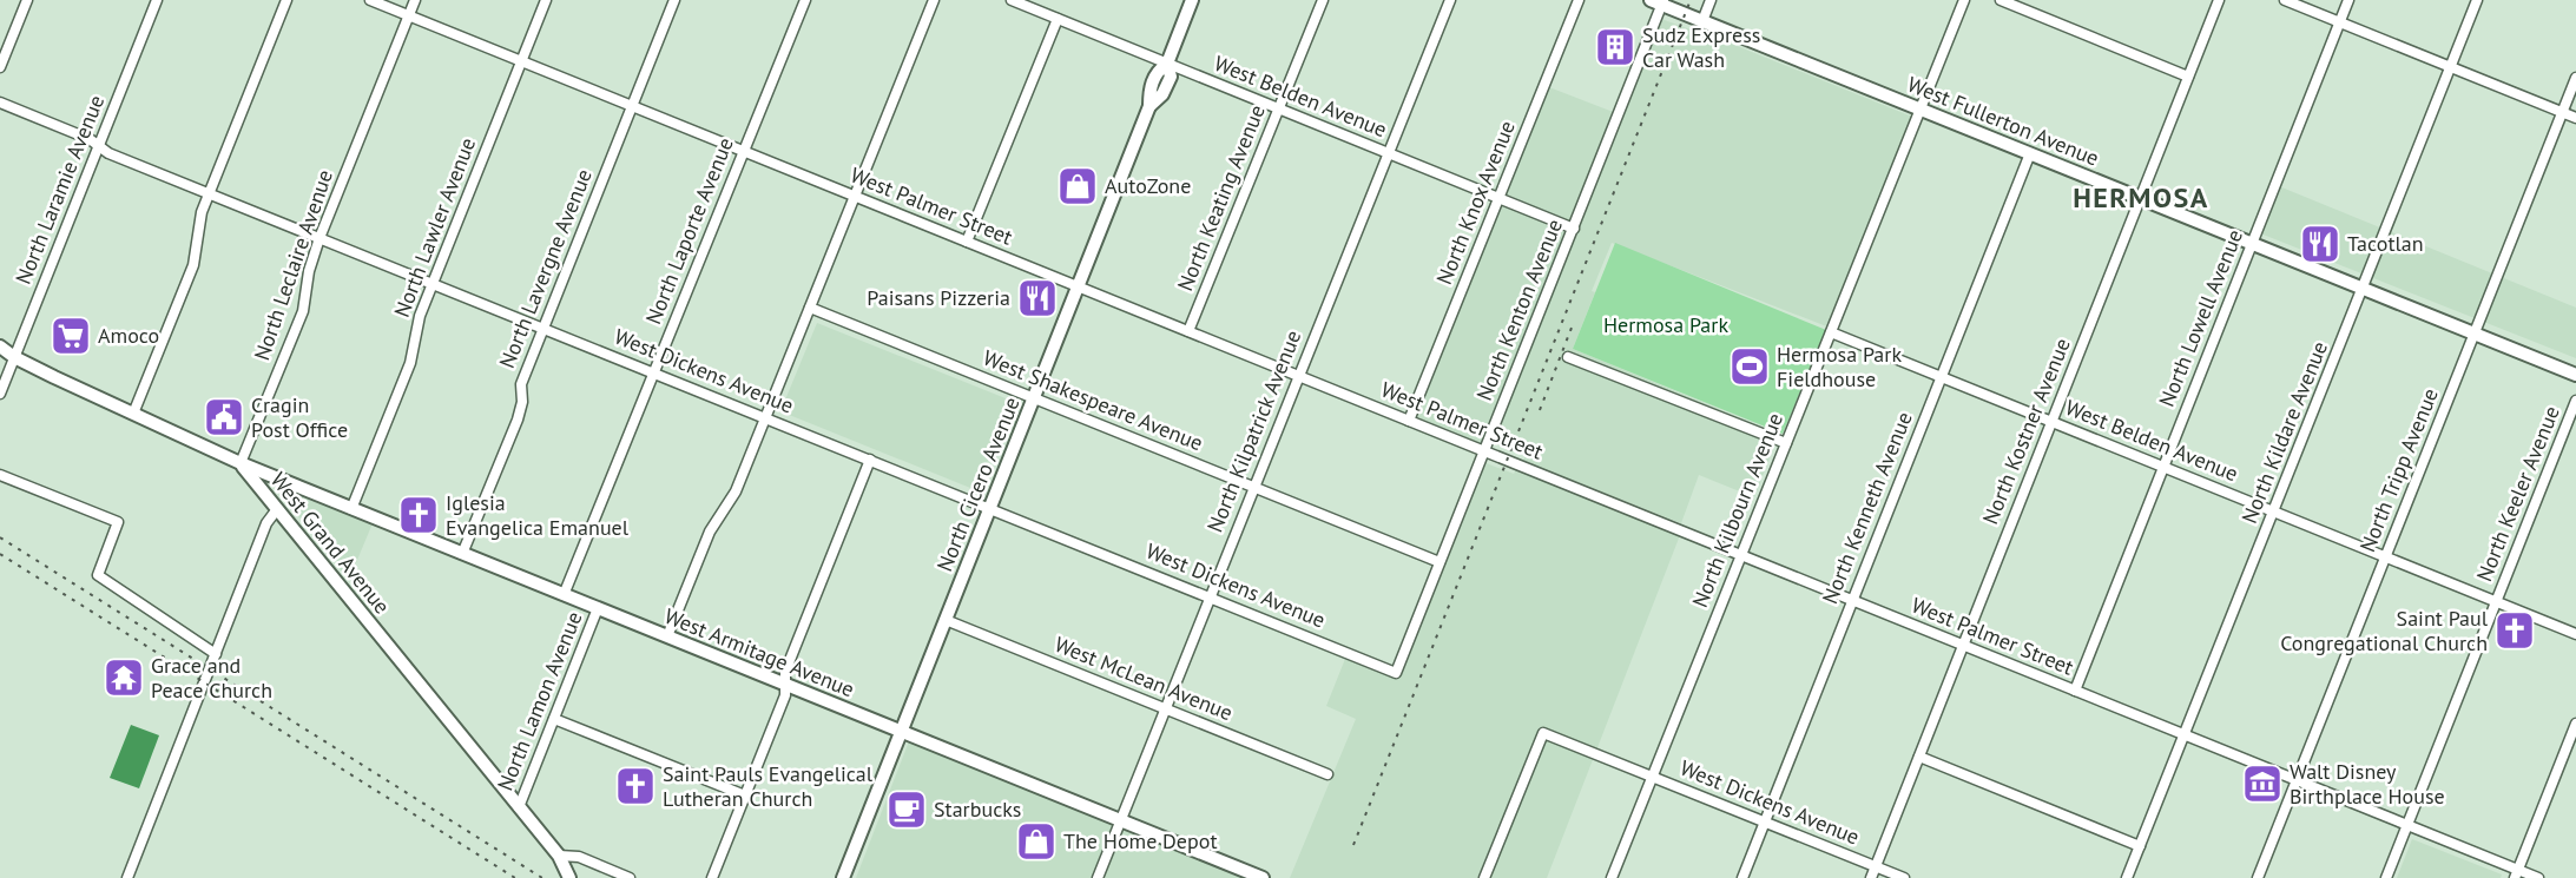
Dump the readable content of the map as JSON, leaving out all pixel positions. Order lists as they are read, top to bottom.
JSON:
{
  "streets": {
    "main road": [
      "West Fullerton Avenue",
      "North Cicero Avenue",
      "West Grand Avenue",
      "West Armitage Avenue"
    ],
    "street": [
      "West Belden Avenue",
      "North Laramie Avenue",
      "North Keating Avenue",
      "North Knox Avenue",
      "West Palmer Street",
      "North Lawler Avenue",
      "North Laporte Avenue",
      "North Leclaire Avenue",
      "North Lavergne Avenue",
      "North Kenton Avenue",
      "North Lowell Avenue",
      "West Dickens Avenue",
      "West Shakespeare Avenue",
      "North Kilpatrick Avenue",
      "North Kostner Avenue",
      "North Kildare Avenue",
      "North Tripp Avenue",
      "North Keeler Avenue",
      "North Kenneth Avenue",
      "North Kilbourn Avenue",
      "West McLean Avenue",
      "North Lamon Avenue"
    ]
  },
  "crossings": [
    ["West Belden Avenue", "North Keating Avenue"],
    ["West Belden Avenue", "North Knox Avenue"],
    ["West Belden Avenue", "North Kenton Avenue"],
    ["West Belden Avenue", "North Lowell Avenue"],
    ["West Belden Avenue", "North Kilpatrick Avenue"],
    ["West Belden Avenue", "North Kostner Avenue"],
    ["West Belden Avenue", "North Kildare Avenue"],
    ["West Belden Avenue", "North Tripp Avenue"],
    ["West Belden Avenue", "North Cicero Avenue"],
    ["West Belden Avenue", "North Keeler Avenue"],
    ["West Belden Avenue", "North Kenneth Avenue"],
    ["West Belden Avenue", "North Kilbourn Avenue"],
    ["West Fullerton Avenue", "North Kenton Avenue"],
    ["West Fullerton Avenue", "North Lowell Avenue"],
    ["West Fullerton Avenue", "North Kostner Avenue"],
    ["West Fullerton Avenue", "North Kildare Avenue"],
    ["West Fullerton Avenue", "North Tripp Avenue"],
    ["West Fullerton Avenue", "North Kenneth Avenue"],
    ["West Fullerton Avenue", "North Kilbourn Avenue"],
    ["North Laramie Avenue", "West Dickens Avenue"],
    ["North Laramie Avenue", "West Grand Avenue"],
    ["North Keating Avenue", "West Palmer Street"],
    ["North Knox Avenue", "West Palmer Street"],
    ["West Palmer Street", "North Lawler Avenue"],
    ["West Palmer Street", "North Laporte Avenue"],
    ["West Palmer Street", "North Leclaire Avenue"],
    ["West Palmer Street", "North Lavergne Avenue"],
    ["West Palmer Street", "North Kenton Avenue"],
    ["West Palmer Street", "North Lowell Avenue"],
    ["West Palmer Street", "North Kilpatrick Avenue"],
    ["West Palmer Street", "North Kostner Avenue"],
    ["West Palmer Street", "North Kildare Avenue"],
    ["West Palmer Street", "North Tripp Avenue"],
    ["West Palmer Street", "North Cicero Avenue"],
    ["West Palmer Street", "North Keeler Avenue"],
    ["West Palmer Street", "North Kenneth Avenue"],
    ["West Palmer Street", "North Kilbourn Avenue"],
    ["North Lawler Avenue", "West Dickens Avenue"],
    ["North Lawler Avenue", "West Armitage Avenue"],
    ["North Laporte Avenue", "West Dickens Avenue"],
    ["North Laporte Avenue", "West Armitage Avenue"],
    ["North Leclaire Avenue", "West Dickens Avenue"],
    ["North Leclaire Avenue", "West Grand Avenue"],
    ["North Leclaire Avenue", "West Armitage Avenue"],
    ["North Lavergne Avenue", "West Dickens Avenue"],
    ["North Lavergne Avenue", "West Armitage Avenue"],
    ["North Kenton Avenue", "West Dickens Avenue"],
    ["North Kenton Avenue", "West Shakespeare Avenue"],
    ["West Dickens Avenue", "North Kilpatrick Avenue"],
    ["West Dickens Avenue", "North Kostner Avenue"],
    ["West Dickens Avenue", "North Cicero Avenue"],
    ["West Dickens Avenue", "North Kenneth Avenue"],
    ["West Dickens Avenue", "North Kilbourn Avenue"],
    ["West Shakespeare Avenue", "North Kilpatrick Avenue"],
    ["West Shakespeare Avenue", "North Cicero Avenue"],
    ["North Kilpatrick Avenue", "West Armitage Avenue"],
    ["North Kilpatrick Avenue", "West McLean Avenue"],
    ["North Cicero Avenue", "West Armitage Avenue"],
    ["North Cicero Avenue", "West McLean Avenue"],
    ["West Grand Avenue", "West Armitage Avenue"],
    ["West Grand Avenue", "North Lamon Avenue"],
    ["West Armitage Avenue", "North Lamon Avenue"]
  ],
  "districts": ["HERMOSA"],
  "parks": ["Hermosa Park"],
  "places": {
    "building": ["Sudz Express Car Wash"],
    "shop": ["AutoZone", "The Home Depot"],
    "restaurant": ["Tacotlan", "Paisans Pizzeria"],
    "supermarket": ["Amoco"],
    "sports": ["Hermosa Park Fieldhouse"],
    "public building": ["Cragin Post Office"],
    "church": ["Iglesia Evangelica Emanuel", "Saint Paul Congregational Church", "Saint Pauls Evangelical Lutheran Church"],
    "temple": ["Grace and Peace Church"],
    "museum": ["Walt Disney Birthplace House"],
    "cafe": ["Starbucks"]
  }
}
